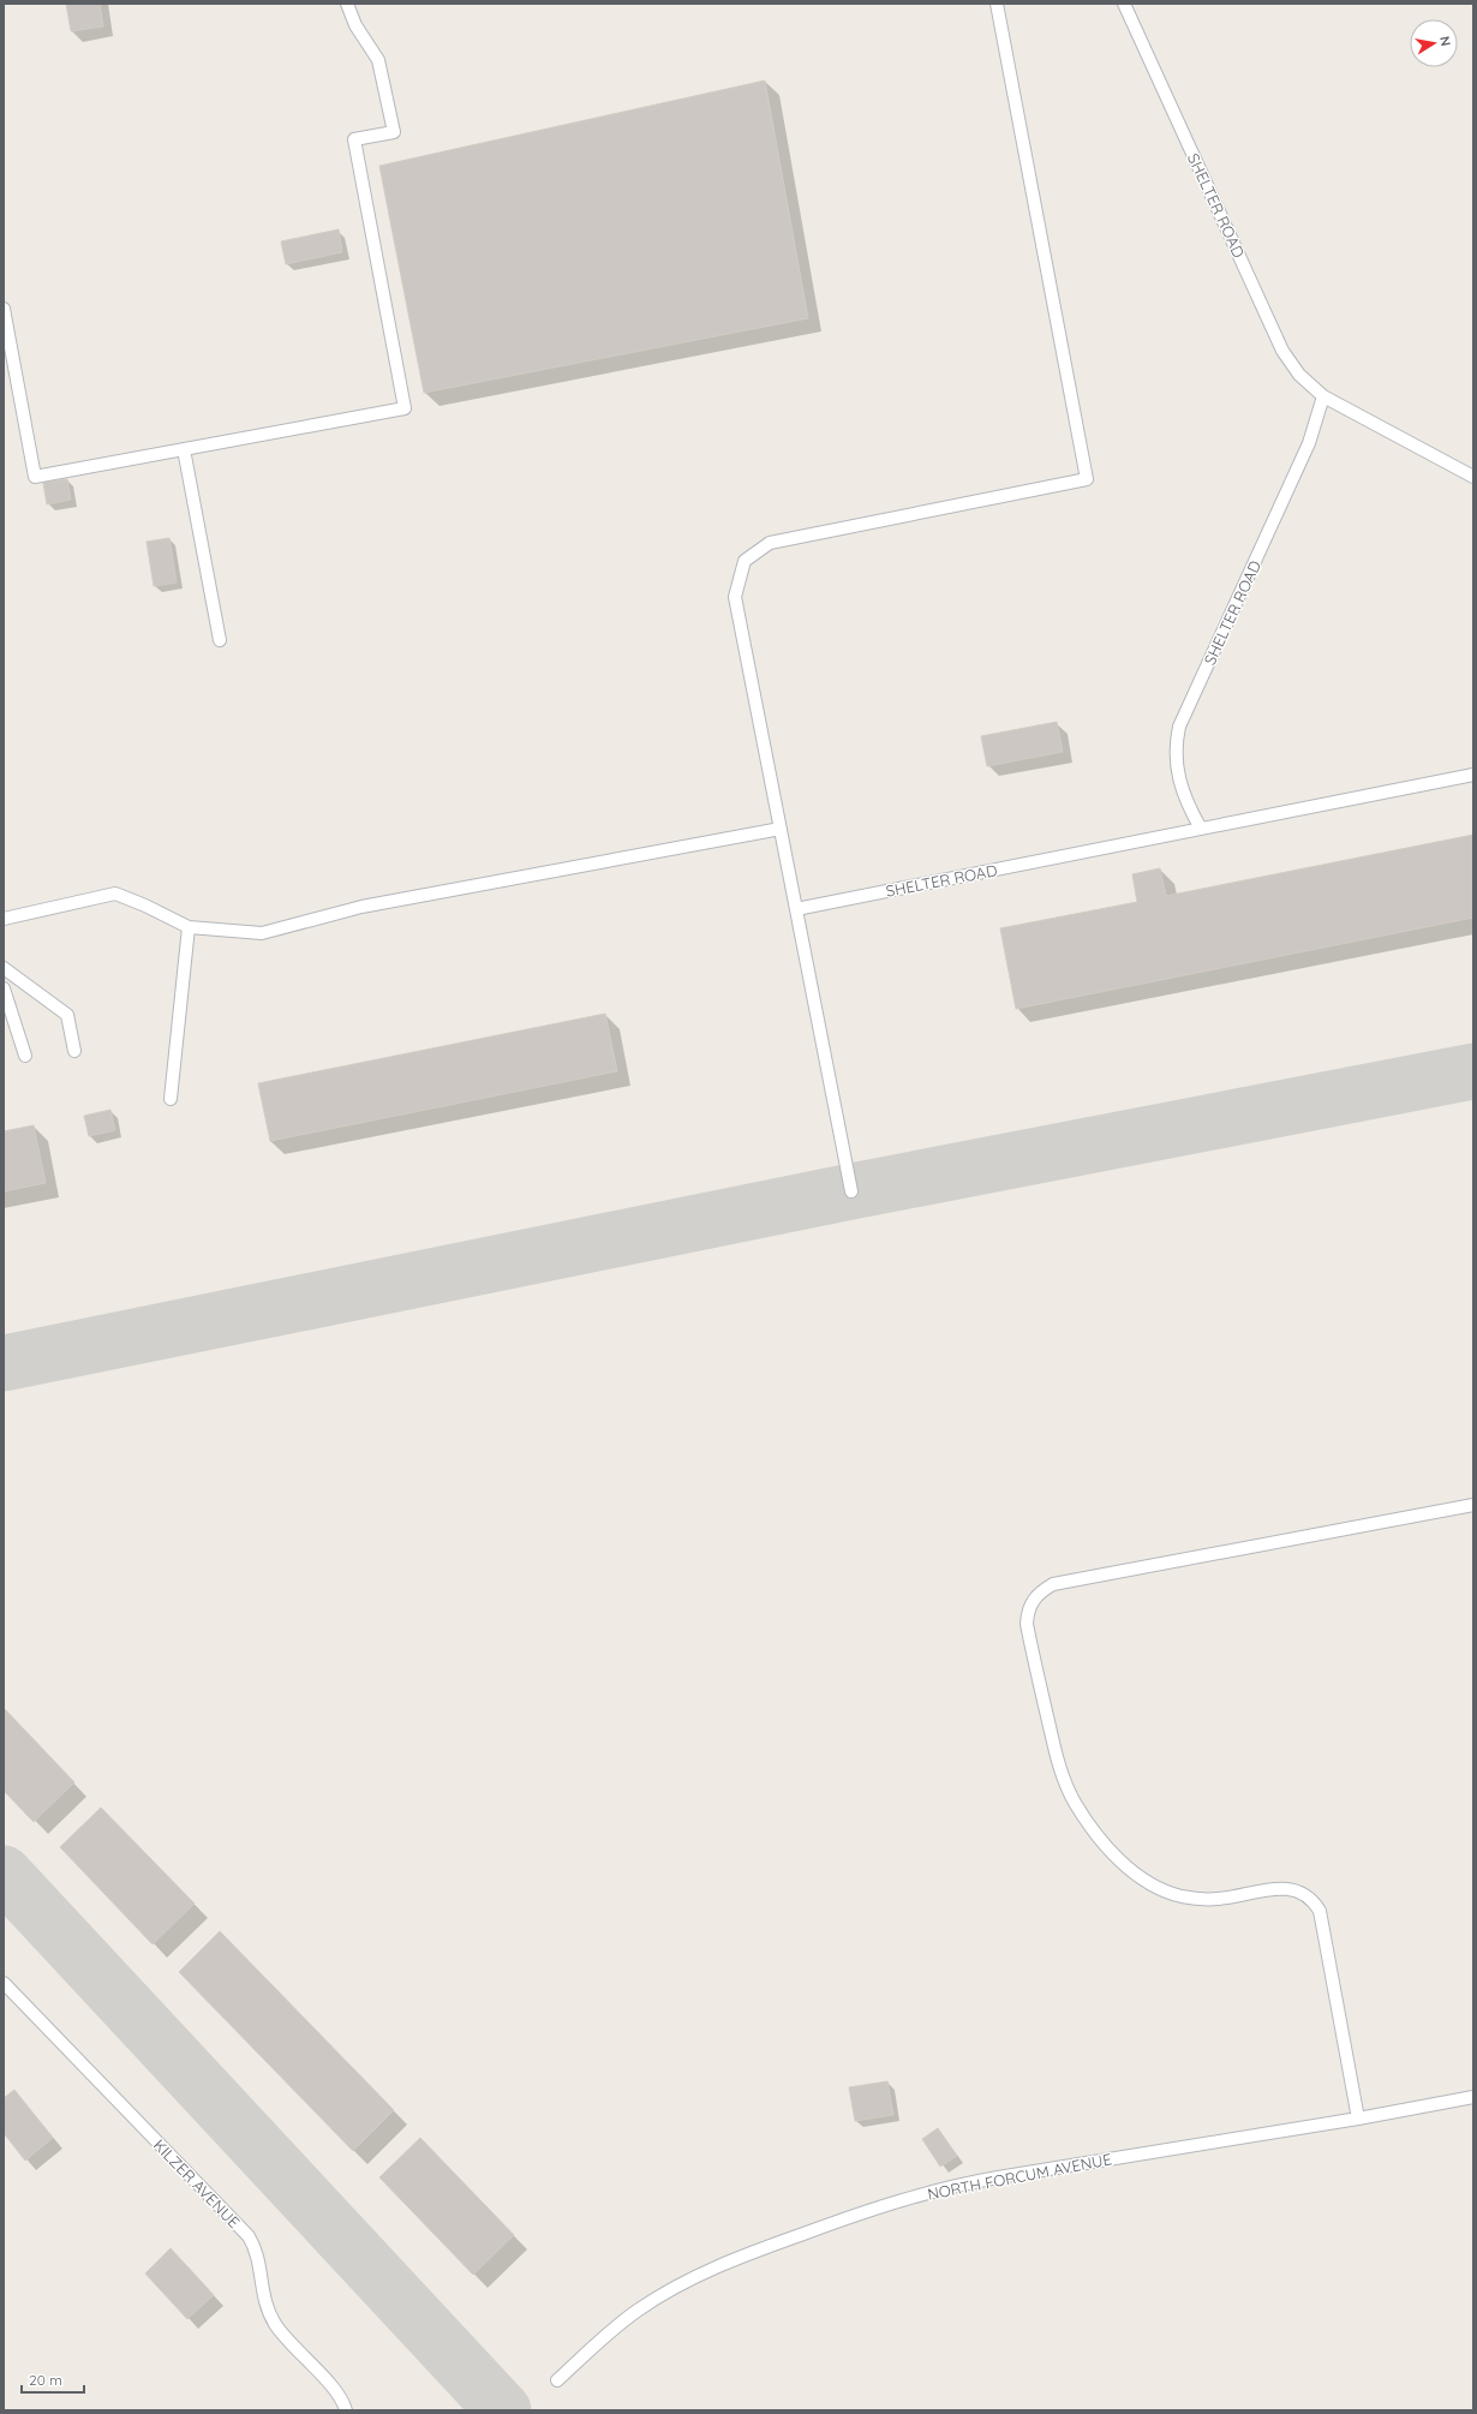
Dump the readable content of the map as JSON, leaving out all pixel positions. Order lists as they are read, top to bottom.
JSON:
{
  "streets": {
    "lane": ["SHELTER ROAD", "NORTH FORCUM AVENUE", "KILZER AVENUE"]
  },
  "scale_bar": "20 m",
  "north": "right"
}
